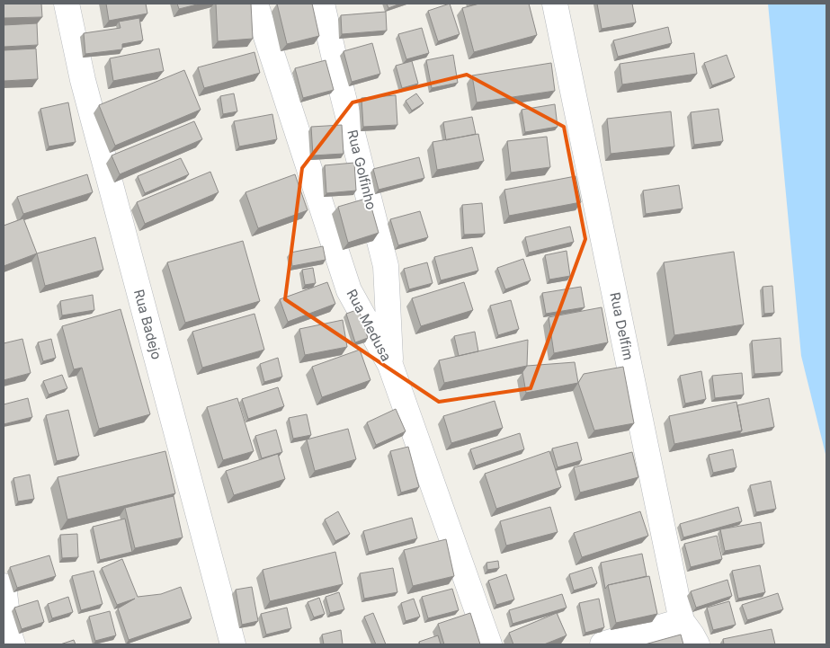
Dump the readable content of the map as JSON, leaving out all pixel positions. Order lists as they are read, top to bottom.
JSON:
{
  "streets": {
    "street": [
      "Rua Golfinho",
      "Rua Badejo",
      "Rua Medusa",
      "Rua Delfim"
    ]
  },
  "crossings": [
    ["Rua Golfinho", "Rua Medusa"]
  ]
}
